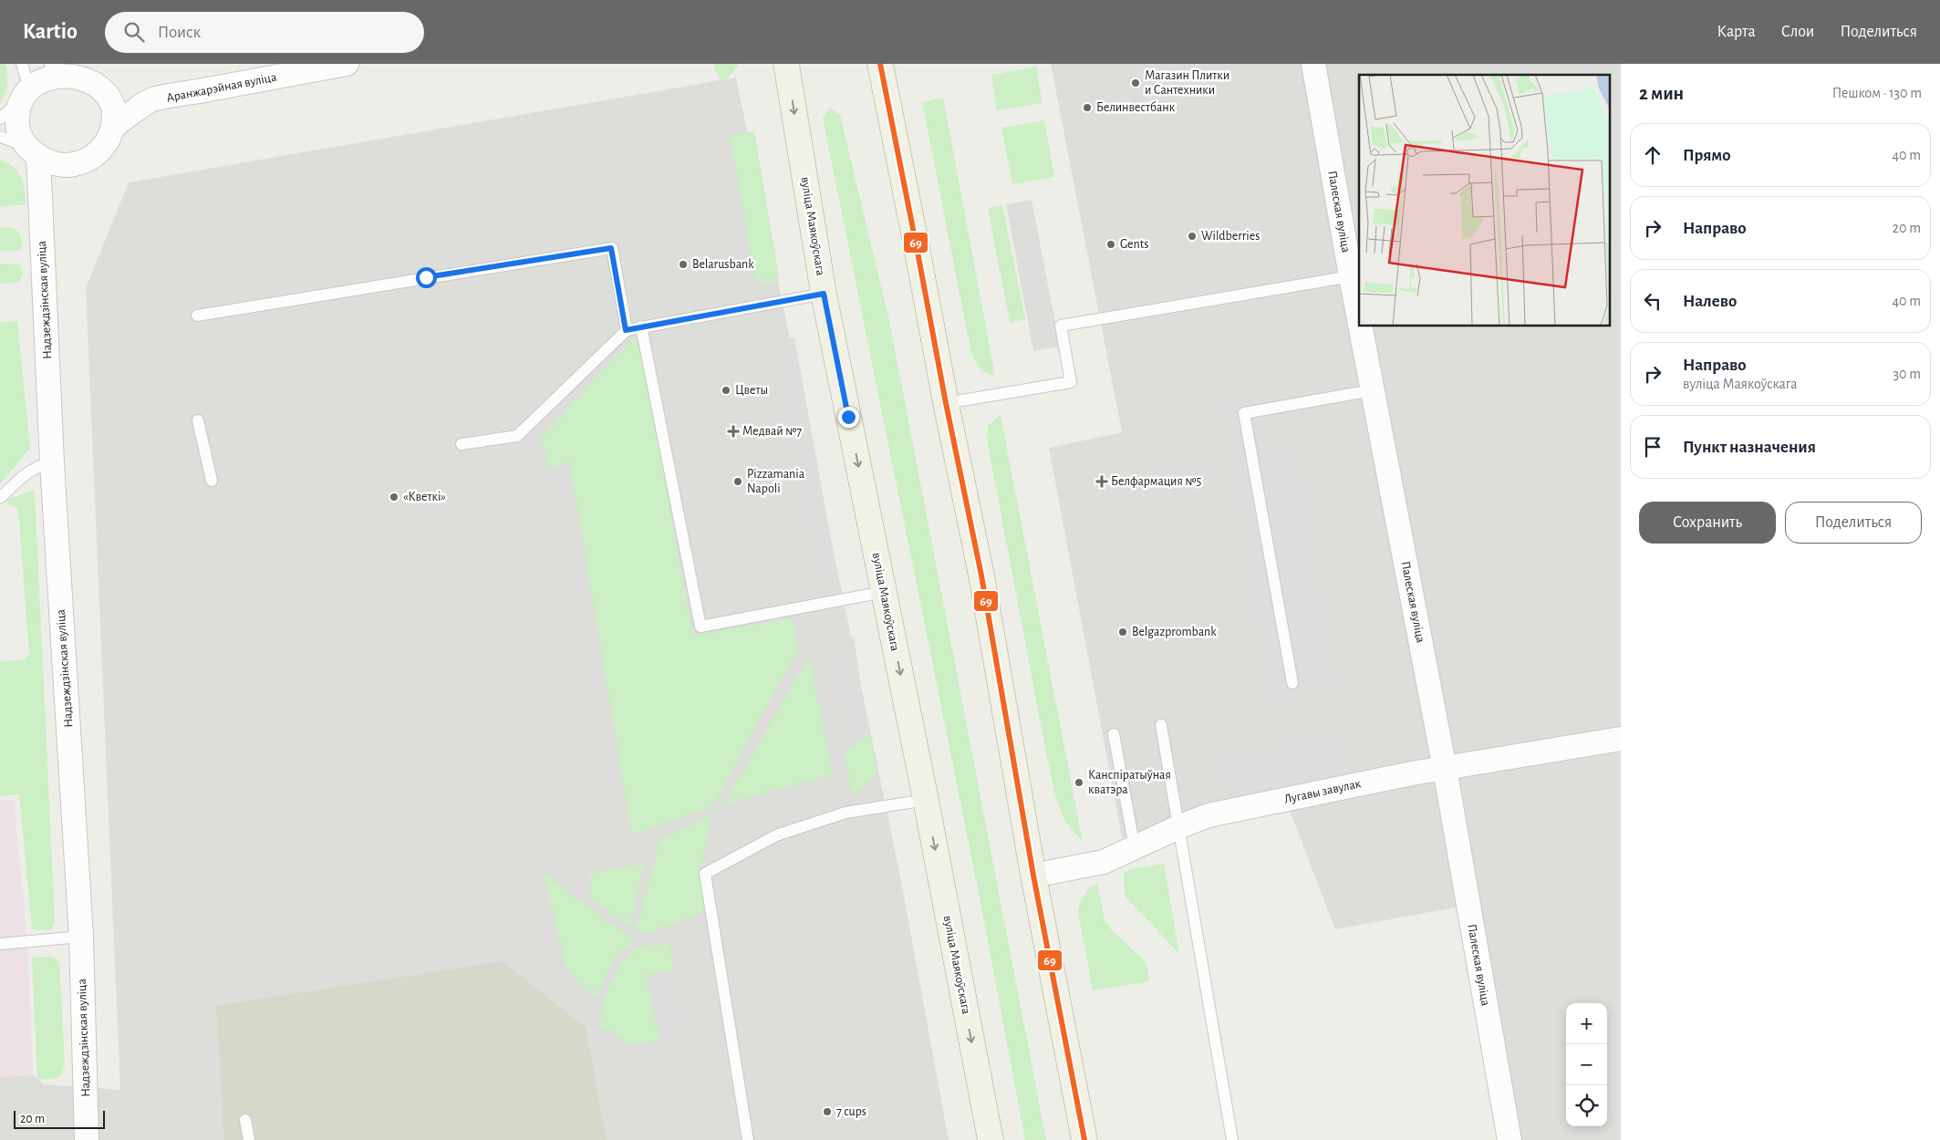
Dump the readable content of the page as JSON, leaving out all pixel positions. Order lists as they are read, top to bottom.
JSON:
{
  "streets": {
    "main road": ["вуліца Маякоўскага"],
    "street": [
      "Аранжарэйная вуліца",
      "Палеская вуліца",
      "Надзеждзінская вуліца",
      "Лугавы завулак"
    ]
  },
  "crossings": [
    ["Аранжарэйная вуліца", "Надзеждзінская вуліца"],
    ["Палеская вуліца", "Лугавы завулак"]
  ],
  "places": {
    "other": [
      "Магазин Плитки и Сантехники",
      "Белинвестбанк",
      "Wildberries",
      "Gents",
      "Belarusbank",
      "Цветы",
      "Pizzamania Napoli",
      "«Кветкі»",
      "Belgazprombank",
      "Канспіратыўная кватэра",
      "7 cups"
    ],
    "health": ["Медвай №7", "Белфармация №5"]
  },
  "lines": ["transit line 69"],
  "scale_bar": "20 m",
  "page": {
    "header": "Kartio",
    "search": "Поиск",
    "nav": ["Карта", "Слои", "Поделиться"],
    "heading": ["2 мин", "Пешком · 130 m"],
    "list": [
      ["Прямо", "40 m"],
      ["Направо", "20 m"],
      ["Налево", "40 m"],
      ["Направо", "вуліца Маякоўскага", "30 m"],
      "Пункт назначения"
    ],
    "buttons": ["Сохранить", "Поделиться"],
    "map_buttons": ["+", "−"],
    "scale": "20 m"
  }
}
